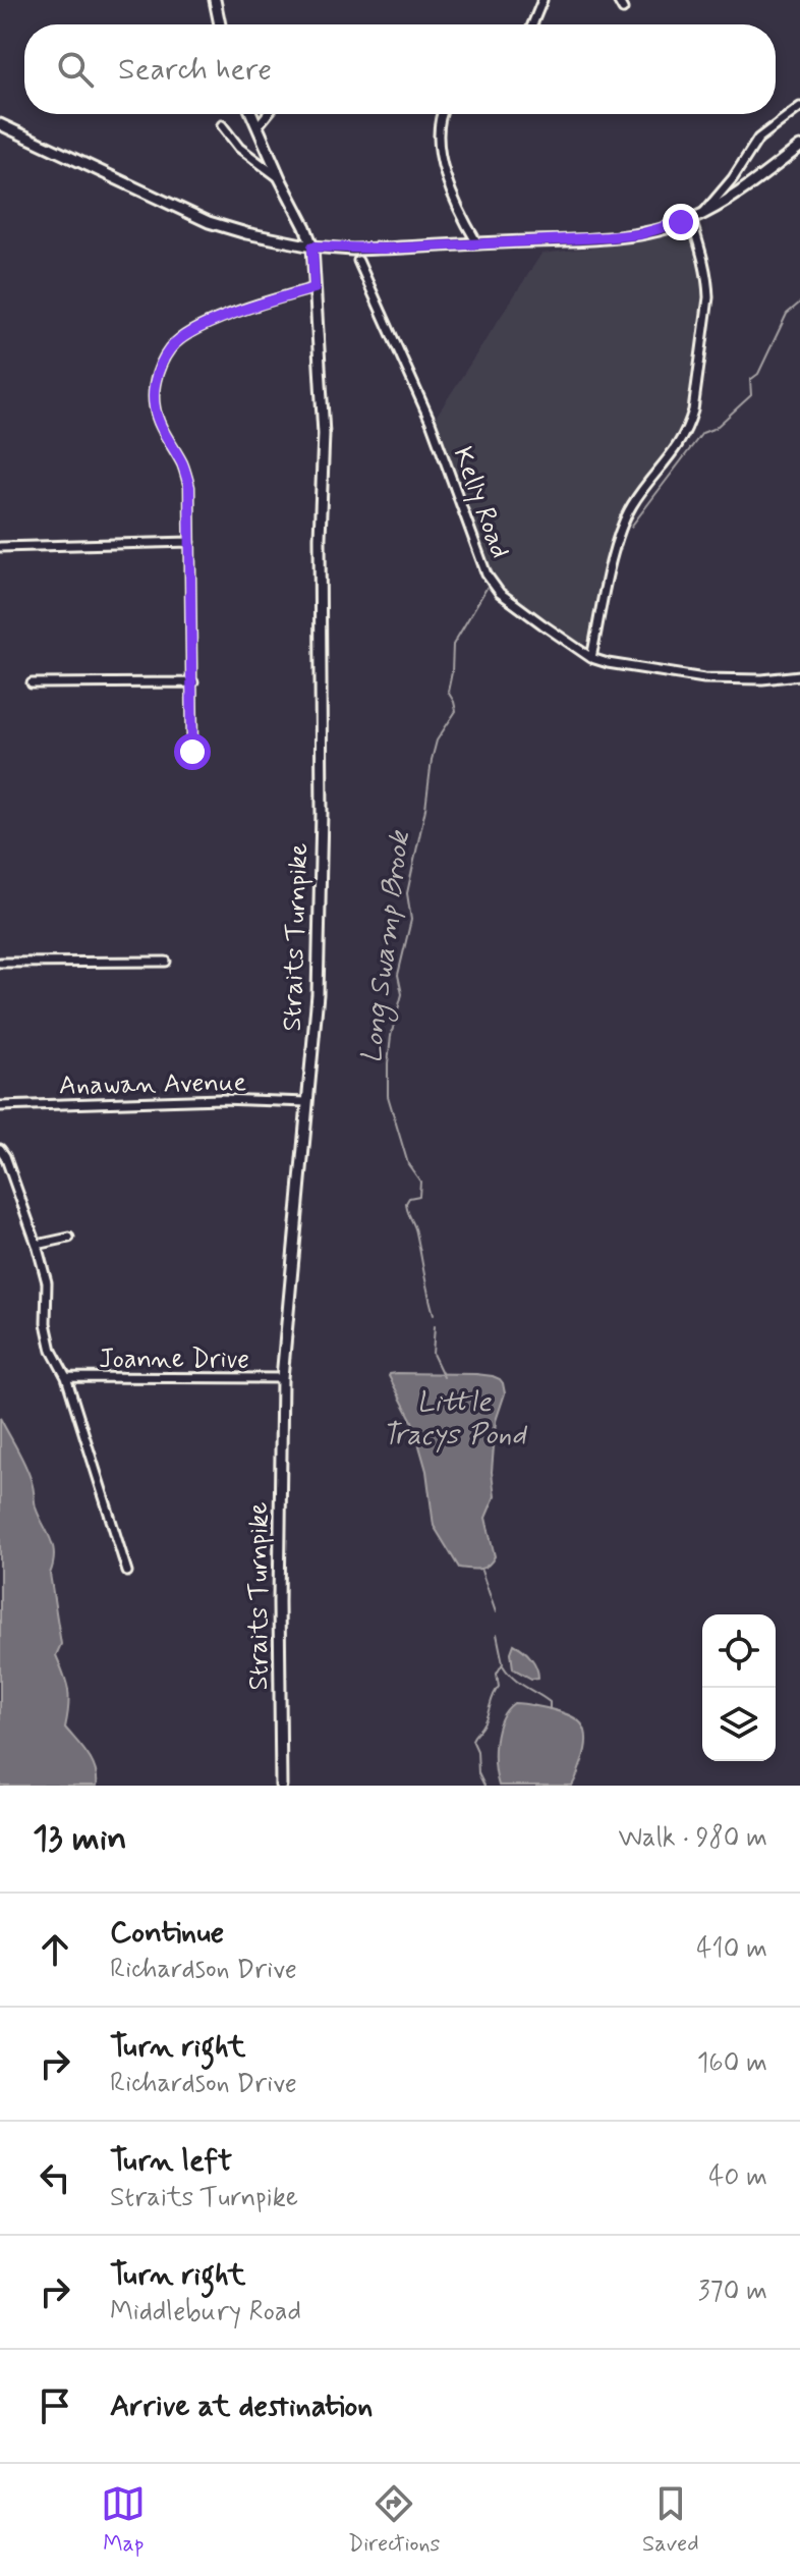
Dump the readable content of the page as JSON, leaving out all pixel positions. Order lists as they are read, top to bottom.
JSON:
{
  "streets": {
    "main road": ["Straits Turnpike"],
    "street": ["Kelly Road", "Anawan Avenue", "Joanne Drive"]
  },
  "crossings": [
    ["Straits Turnpike", "Anawan Avenue"],
    ["Straits Turnpike", "Joanne Drive"]
  ],
  "water": ["Long Swamp Brook", "Little Tracys Pond"],
  "page": {
    "search": "Search here",
    "heading": ["13 min", "Walk · 980 m"],
    "list": [
      ["Continue", "Richardson Drive", "410 m"],
      ["Turn right", "Richardson Drive", "160 m"],
      ["Turn left", "Straits Turnpike", "40 m"],
      ["Turn right", "Middlebury Road", "370 m"],
      "Arrive at destination"
    ],
    "nav": ["Map", "Directions", "Saved"]
  }
}
